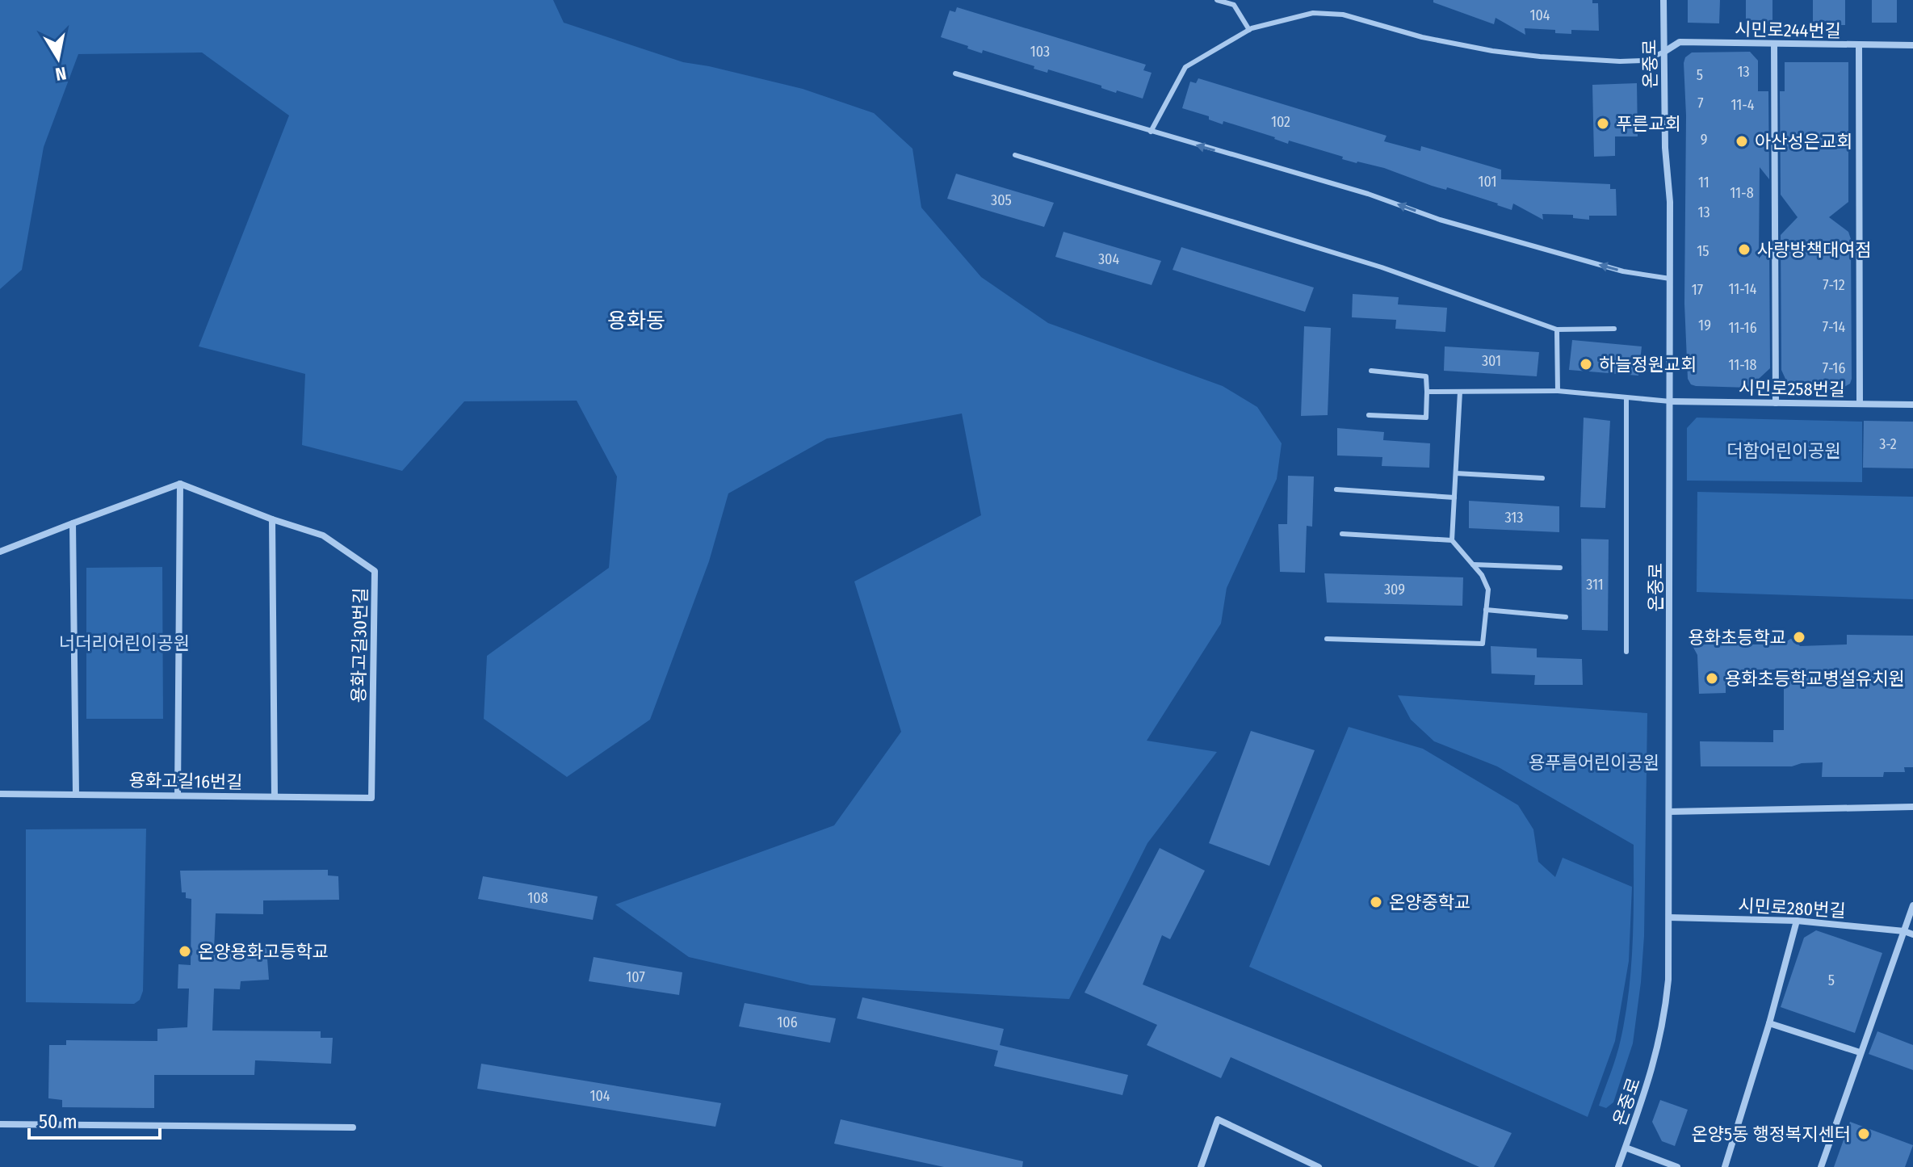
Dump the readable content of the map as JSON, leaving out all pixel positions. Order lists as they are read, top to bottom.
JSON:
{
  "streets": {
    "street": [
      "시민로244번길",
      "온중로",
      "시민로258번길",
      "용화고길30번길",
      "용화고길16번길",
      "시민로280번길"
    ]
  },
  "crossings": [
    ["시민로244번길", "온중로"],
    ["온중로", "시민로258번길"],
    ["온중로", "시민로280번길"],
    ["용화고길30번길", "용화고길16번길"]
  ],
  "districts": ["용화동"],
  "parks": ["더함어린이공원", "너더리어린이공원", "용푸름어린이공원"],
  "places": [
    "푸른교회",
    "아산성은교회",
    "사랑방책대여점",
    "하늘정원교회",
    "용화초등학교",
    "용화초등학교병설유치원",
    "온양중학교",
    "온양용화고등학교",
    "온양5동 행정복지센터"
  ],
  "house_numbers": [
    "104",
    "103",
    "13",
    "5",
    "7",
    "11-4",
    "102",
    "9",
    "101",
    "11",
    "11-8",
    "305",
    "13",
    "15",
    "304",
    "7-12",
    "11-14",
    "17",
    "19",
    "7-14",
    "11-16",
    "301",
    "11-18",
    "7-16",
    "3-2",
    "313",
    "311",
    "309",
    "108",
    "107",
    "5",
    "106",
    "104"
  ],
  "scale_bar": "50 m",
  "north": "bottom"
}
